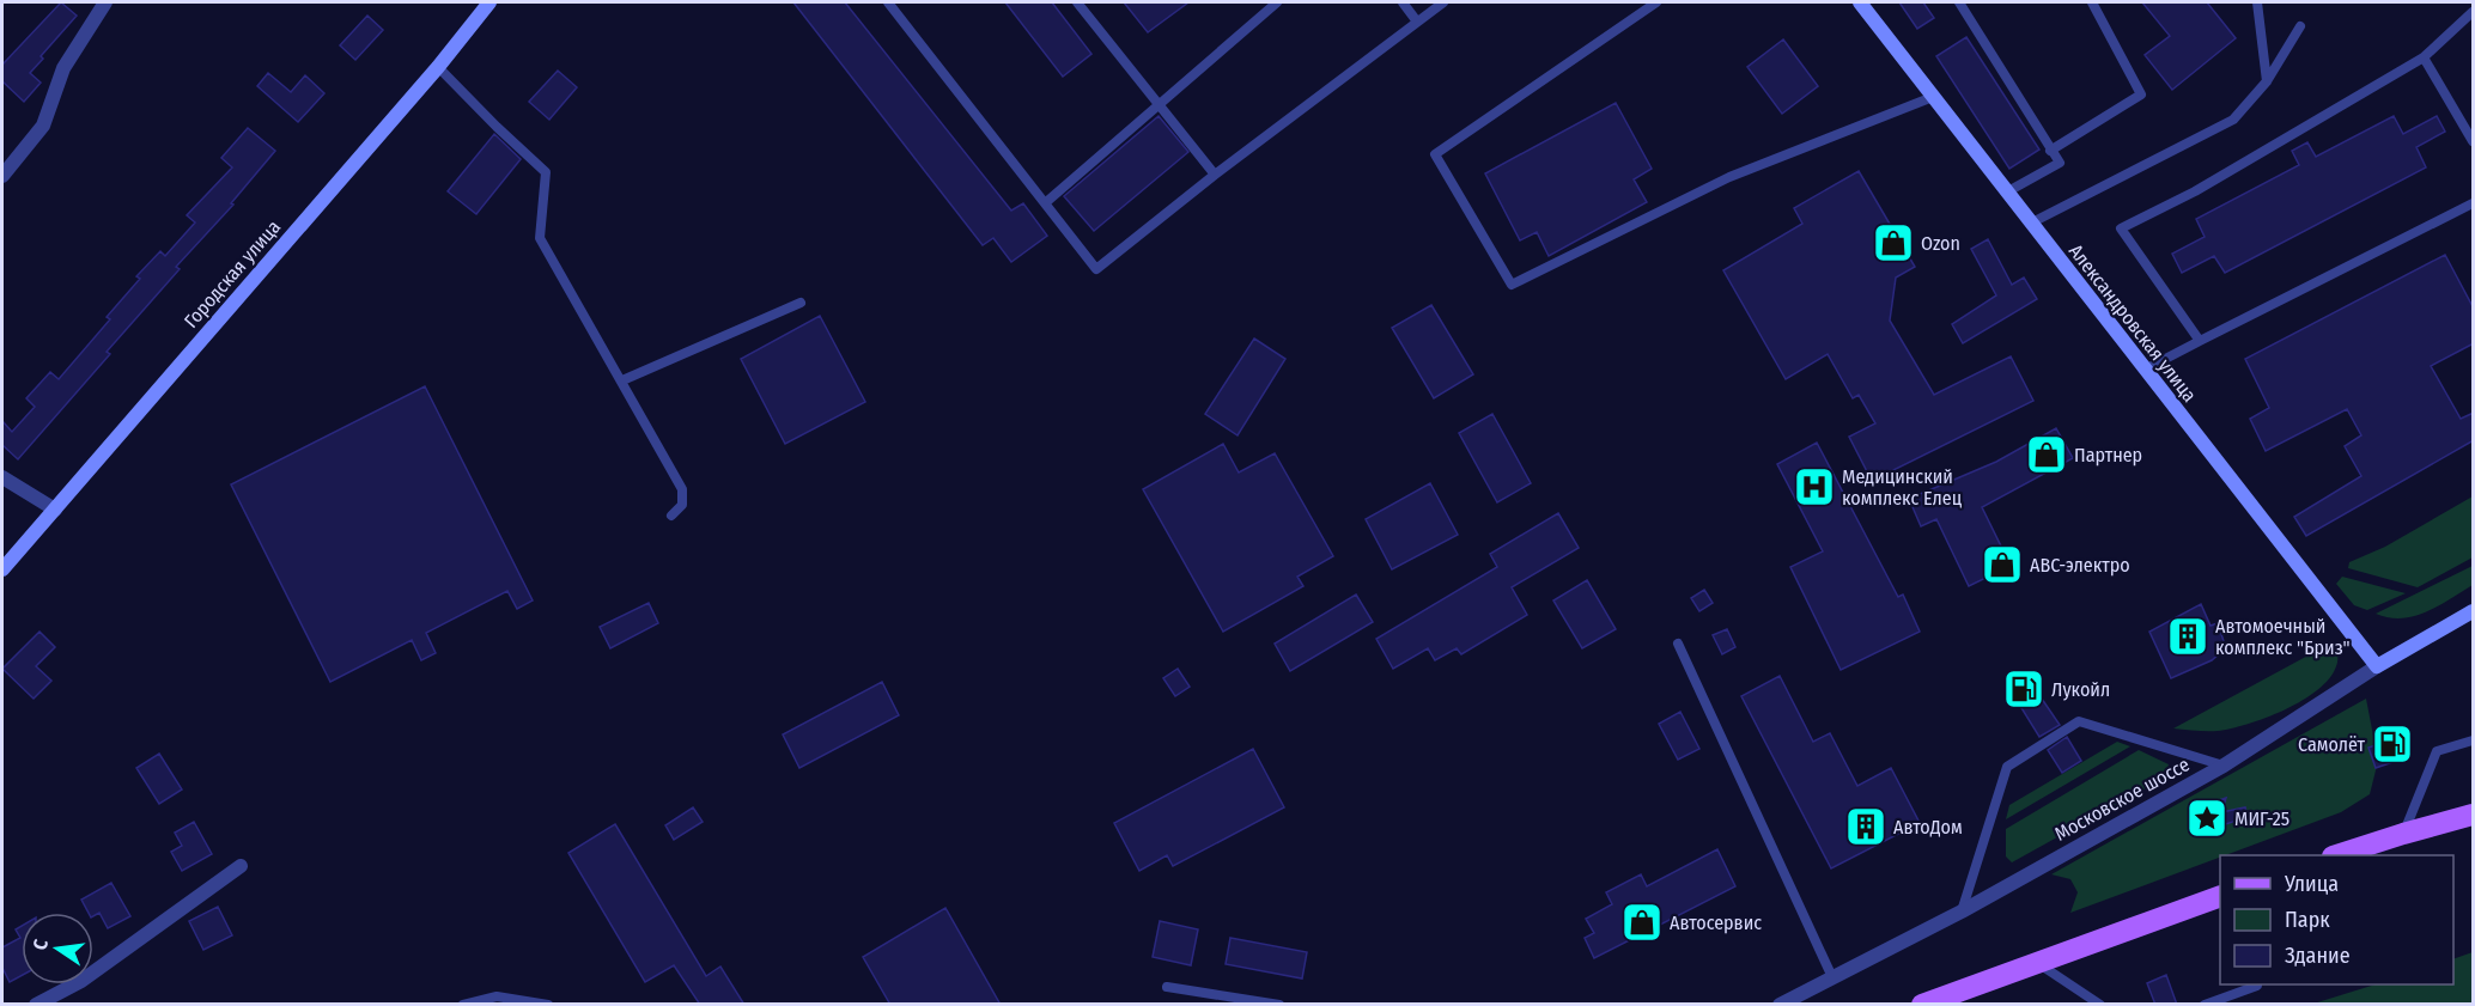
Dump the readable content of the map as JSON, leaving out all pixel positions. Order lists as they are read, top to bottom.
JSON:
{
  "streets": {
    "street": ["Городская улица", "Александровская улица", "Московское шоссе"]
  },
  "crossings": [
    ["Александровская улица", "Московское шоссе"]
  ],
  "places": {
    "shop": [
      "Ozon",
      "Партнер",
      "АВС-электро",
      "Автосервис"
    ],
    "hospital": ["Медицинский комплекс Елец"],
    "building": ["Автомоечный комплекс \"Бриз\"", "АвтоДом"],
    "fuel station": ["Лукойл", "Самолёт"],
    "place": ["МИГ-25"]
  },
  "legend": ["Улица", "Парк", "Здание"],
  "north": "left"
}
